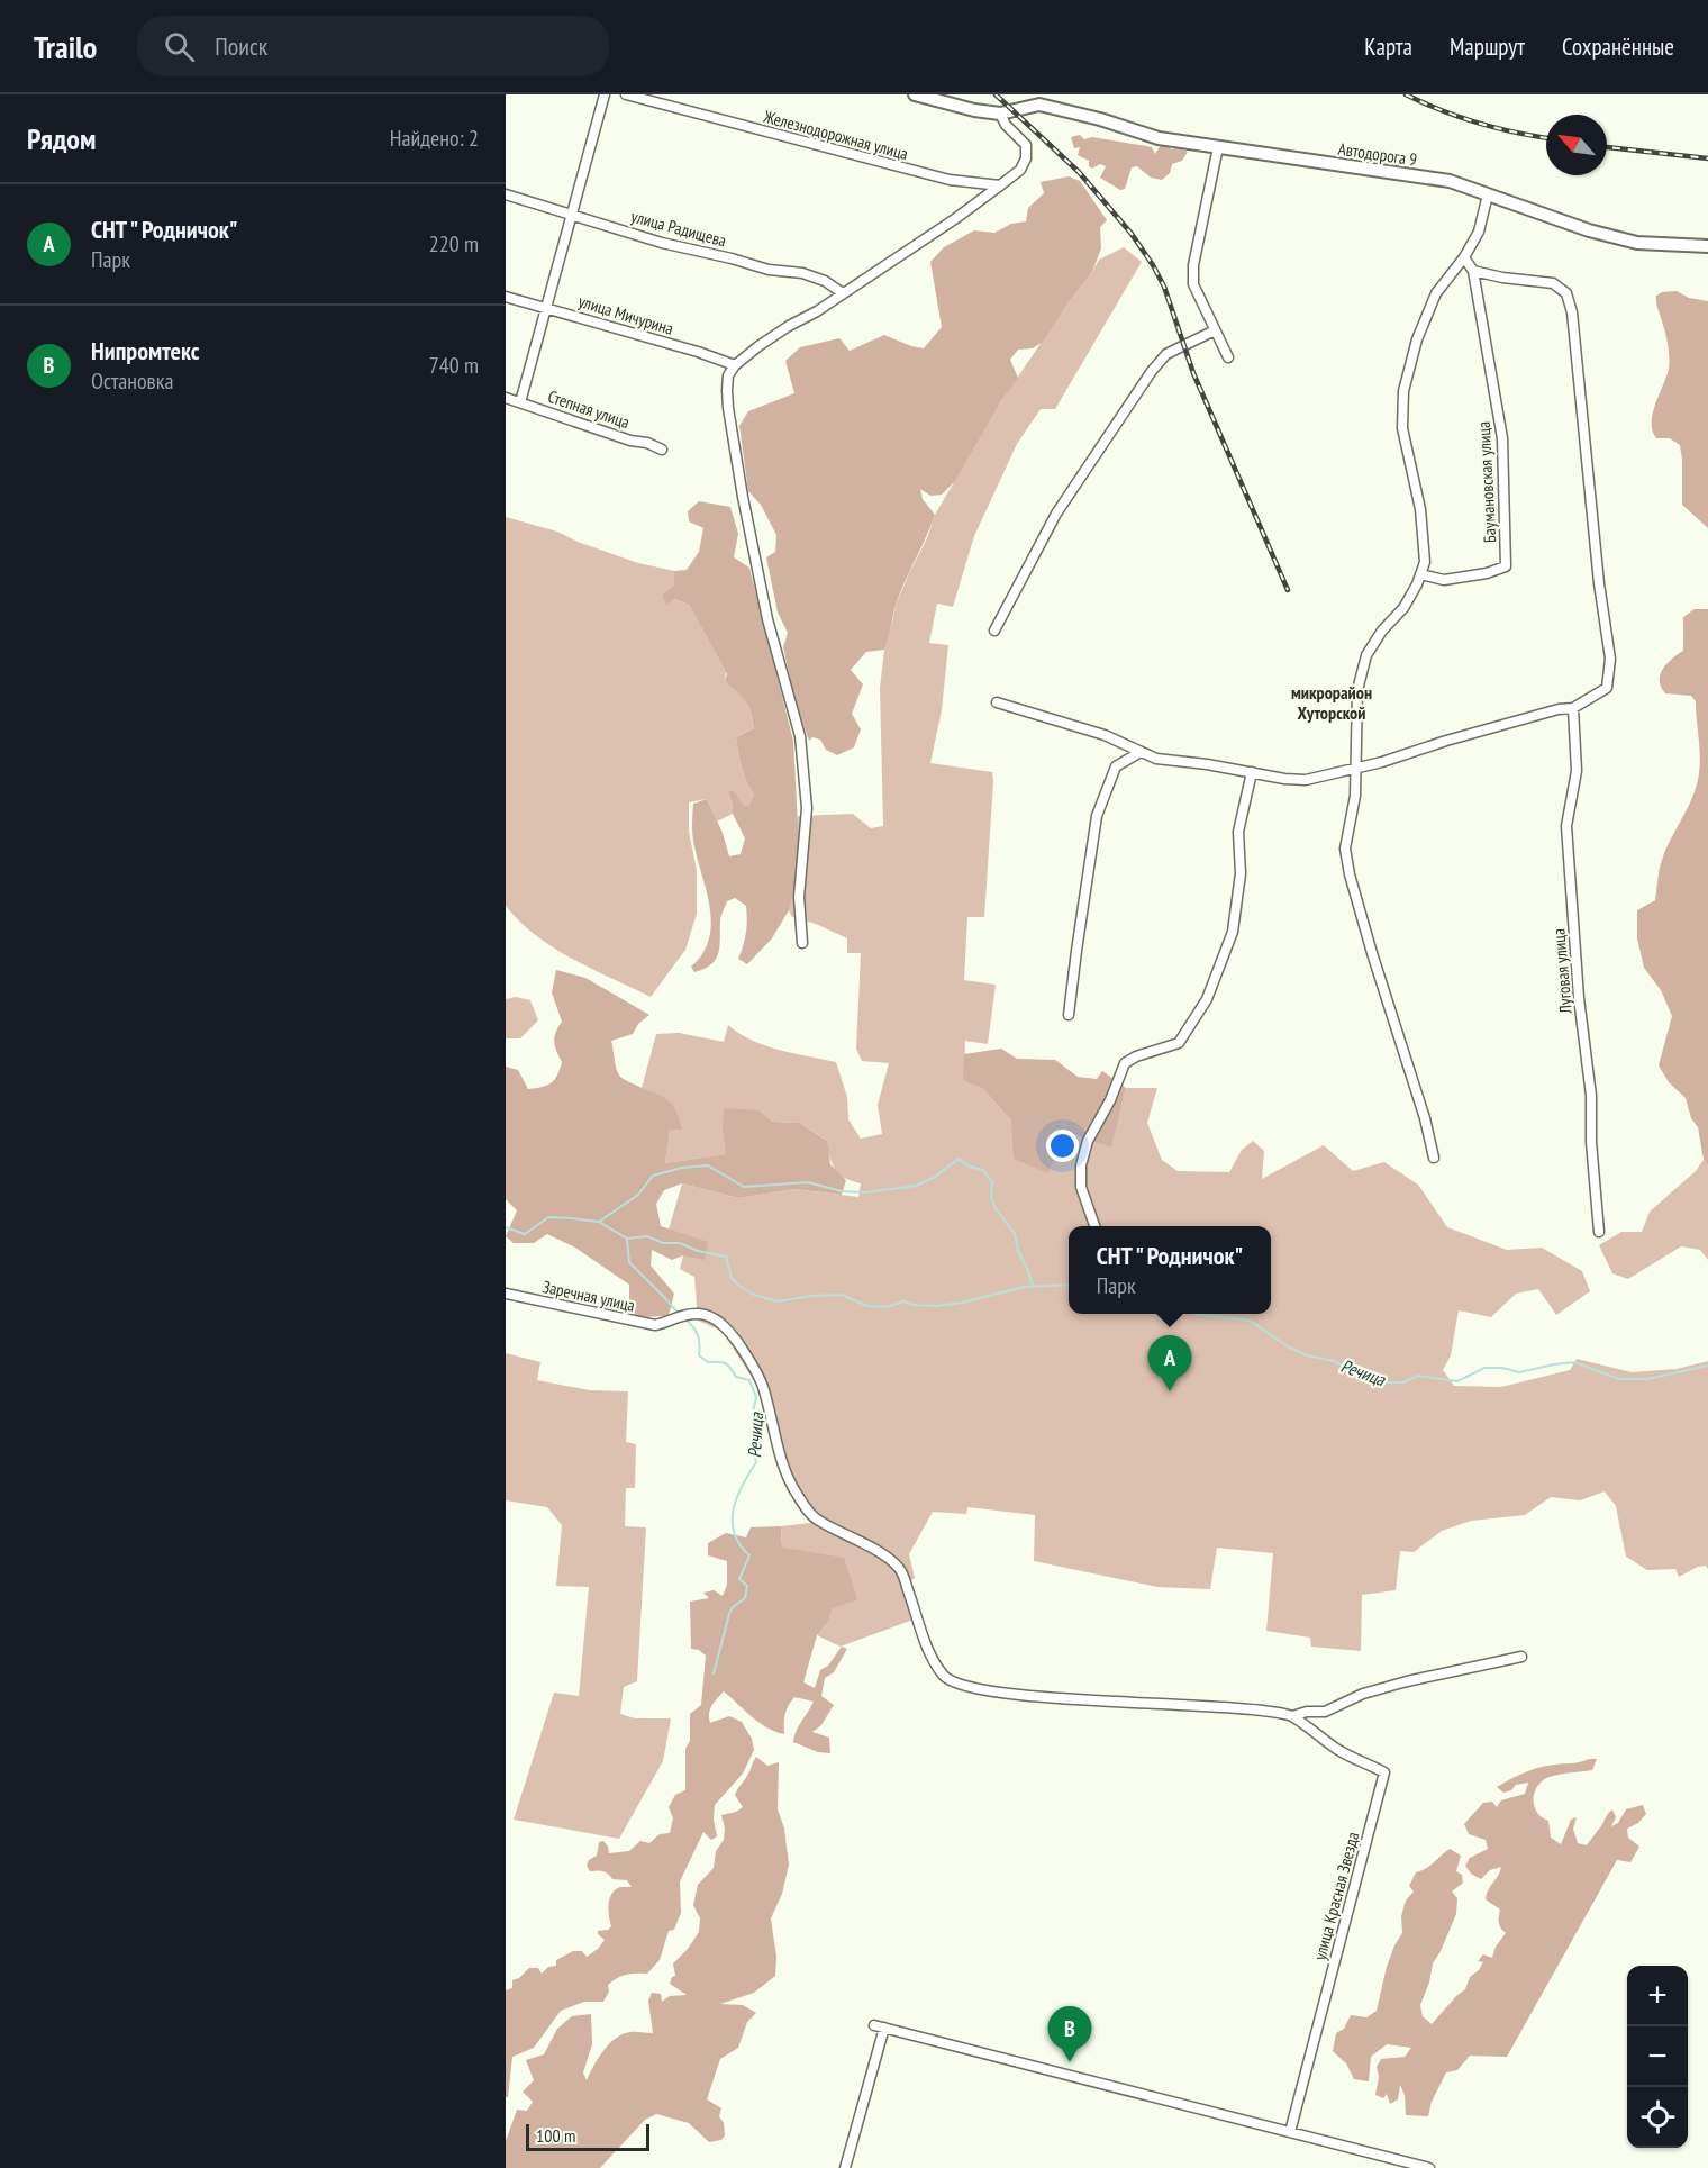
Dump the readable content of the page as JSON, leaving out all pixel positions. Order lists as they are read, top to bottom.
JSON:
{
  "streets": {
    "street": [
      "Железнодорожная улица",
      "Автодорога 9",
      "улица Радищева",
      "улица Мичурина",
      "Степная улица",
      "Баумановская улица",
      "Луговая улица",
      "Заречная улица",
      "улица Красная Звезда"
    ]
  },
  "crossings": [
    ["Заречная улица", "улица Красная Звезда"]
  ],
  "districts": ["микрорайон Хуторской"],
  "water": ["Речица"],
  "scale_bar": "100 m",
  "north": "top left",
  "page": {
    "header": "Trailo",
    "search": "Поиск",
    "nav": ["Карта", "Маршрут", "Сохранённые"],
    "heading": ["Рядом", "Найдено: 2"],
    "list": [
      {
        "mark": "A",
        "name": "СНТ \" Родничок\"",
        "note": "Парк",
        "value": "220 m"
      },
      {
        "mark": "B",
        "name": "Нипромтекс",
        "note": "Остановка",
        "value": "740 m"
      }
    ],
    "popup": ["СНТ \" Родничок\"", "Парк"],
    "pins": ["A", "B"],
    "map_buttons": ["+", "−"],
    "scale": "100 m"
  }
}
